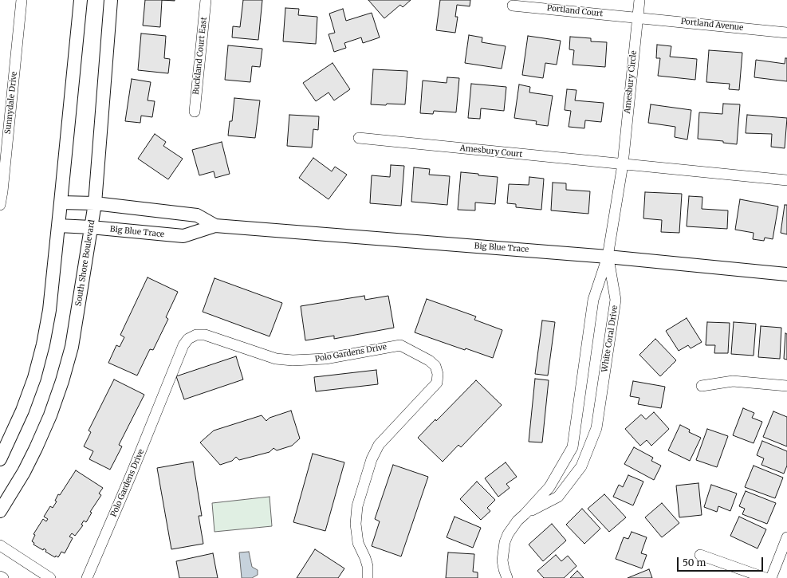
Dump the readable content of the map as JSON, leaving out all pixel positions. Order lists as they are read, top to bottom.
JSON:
{
  "streets": {
    "street": [
      "Portland Court",
      "Portland Avenue",
      "Buckland Court East",
      "Amesbury Circle",
      "Sunnydale Drive",
      "Amesbury Court",
      "Big Blue Trace",
      "South Shore Boulevard",
      "White Coral Drive",
      "Polo Gardens Drive"
    ]
  },
  "crossings": [
    ["Portland Court", "Portland Avenue"],
    ["Portland Court", "Amesbury Circle"],
    ["Portland Avenue", "Amesbury Circle"],
    ["Amesbury Circle", "Amesbury Court"],
    ["Amesbury Circle", "Big Blue Trace"],
    ["Amesbury Circle", "White Coral Drive"],
    ["Big Blue Trace", "South Shore Boulevard"],
    ["Big Blue Trace", "White Coral Drive"]
  ],
  "scale_bar": "50 m"
}
